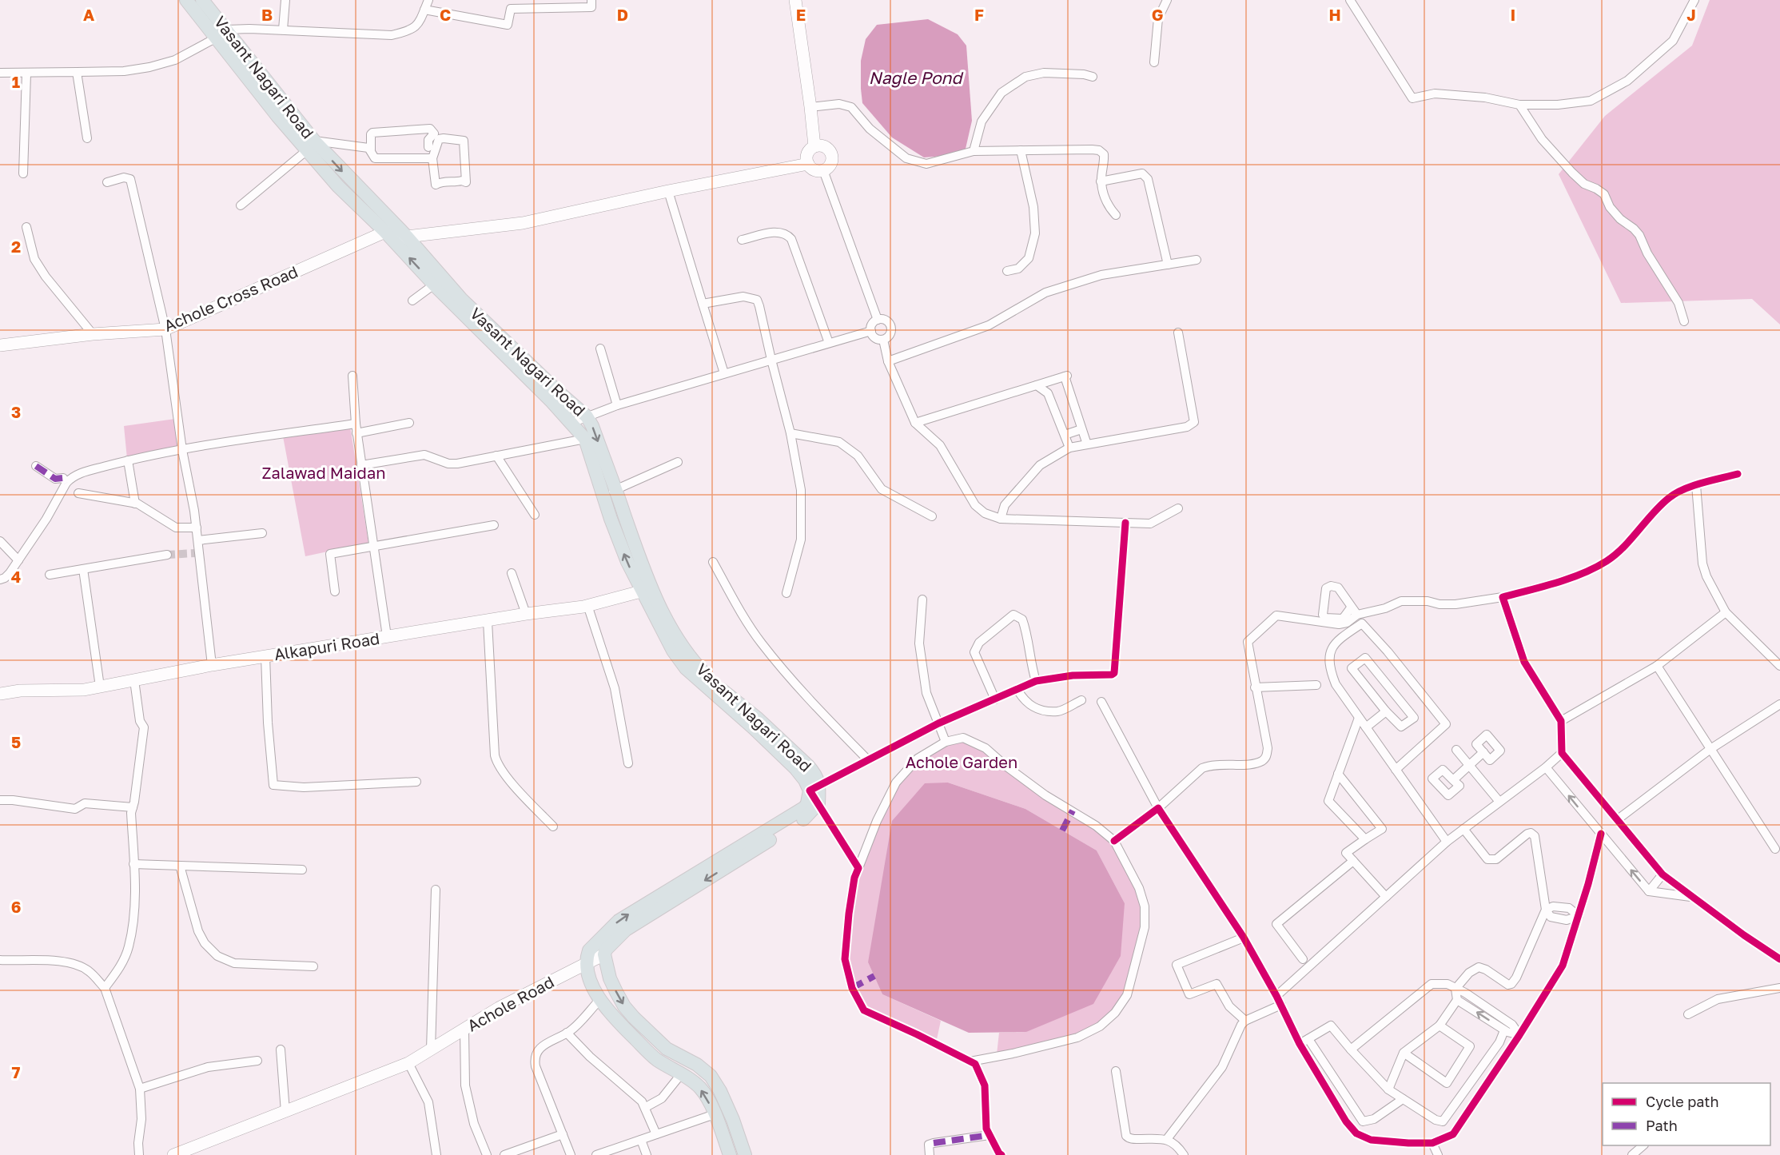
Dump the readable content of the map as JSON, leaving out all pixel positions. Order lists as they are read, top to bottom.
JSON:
{
  "streets": {
    "main road": ["Vasant Nagari Road", "Achole Road"],
    "street": ["Achole Cross Road", "Alkapuri Road"]
  },
  "crossings": [
    ["Vasant Nagari Road", "Achole Cross Road"],
    ["Vasant Nagari Road", "Alkapuri Road"],
    ["Vasant Nagari Road", "Achole Road"]
  ],
  "water": ["Nagle Pond"],
  "parks": ["Zalawad Maidan", "Achole Garden"],
  "legend": ["Cycle path", "Path"],
  "grid": {
    "columns": [
      "A",
      "B",
      "C",
      "D",
      "E",
      "F",
      "G",
      "H",
      "I",
      "J"
    ],
    "rows": [
      "1",
      "2",
      "3",
      "4",
      "5",
      "6",
      "7"
    ]
  }
}
